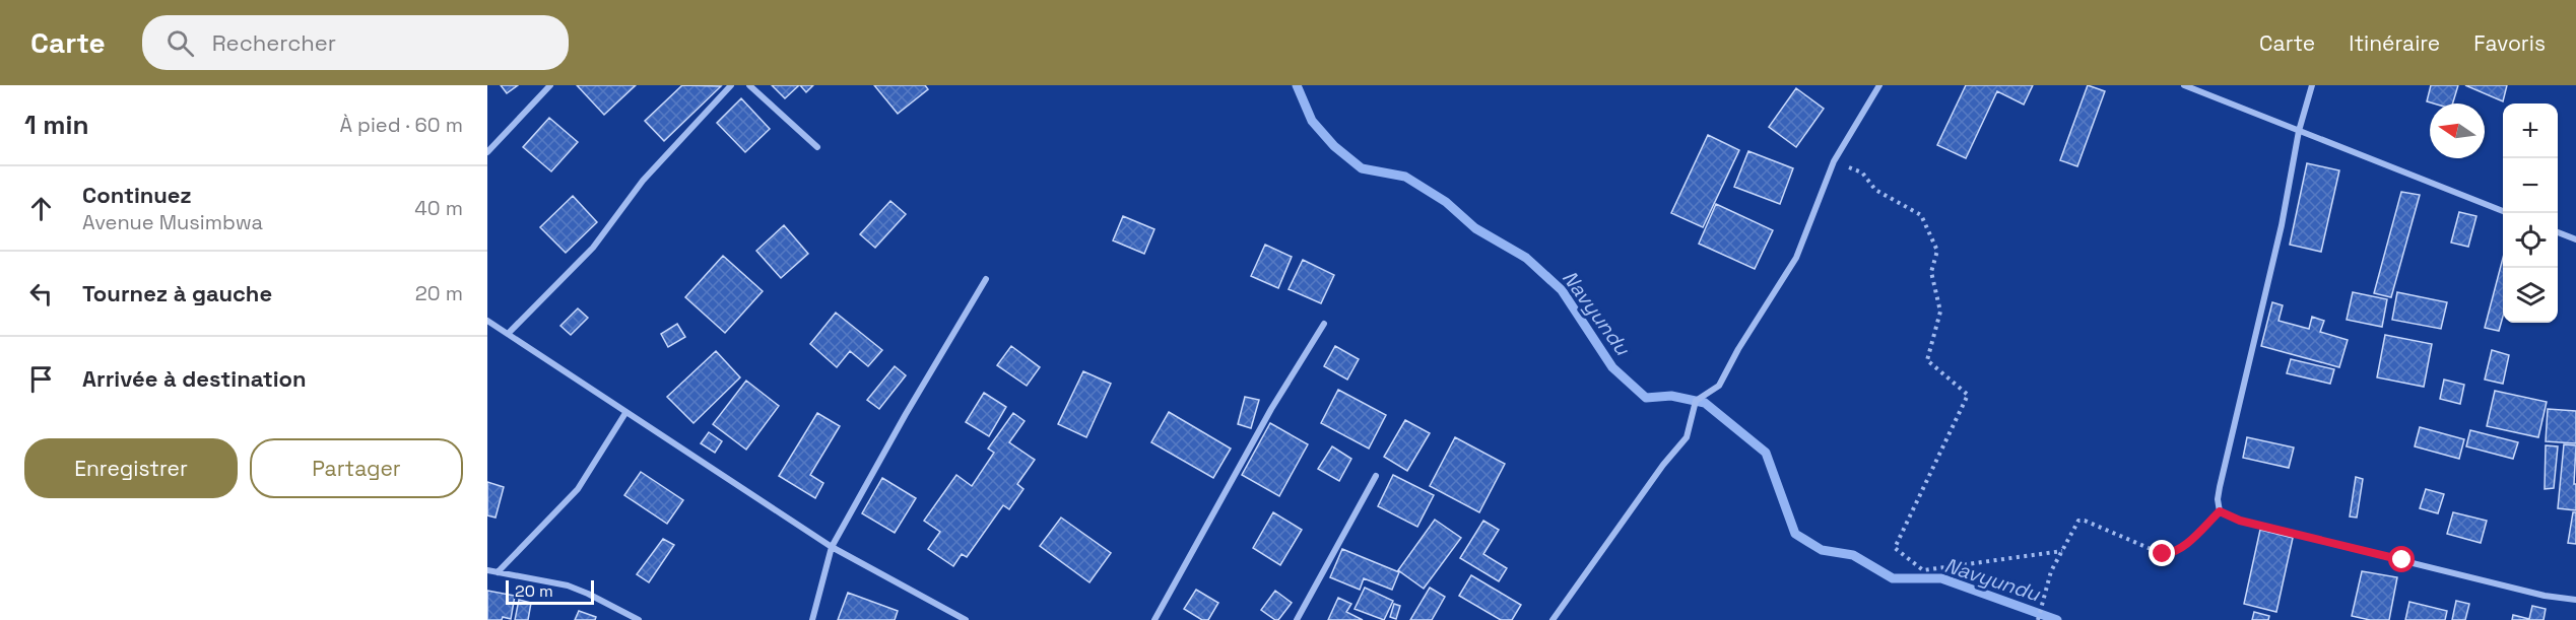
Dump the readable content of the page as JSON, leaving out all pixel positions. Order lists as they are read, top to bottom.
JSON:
{
  "water": ["Navyundu"],
  "scale_bar": "20 m",
  "north": "left",
  "page": {
    "header": "Carte",
    "search": "Rechercher",
    "nav": ["Carte", "Itinéraire", "Favoris"],
    "heading": ["1 min", "À pied · 60 m"],
    "map_buttons": ["+", "−"],
    "list": [
      ["Continuez", "Avenue Musimbwa", "40 m"],
      ["Tournez à gauche", "20 m"],
      "Arrivée à destination"
    ],
    "buttons": ["Enregistrer", "Partager"],
    "scale": "20 m"
  }
}
